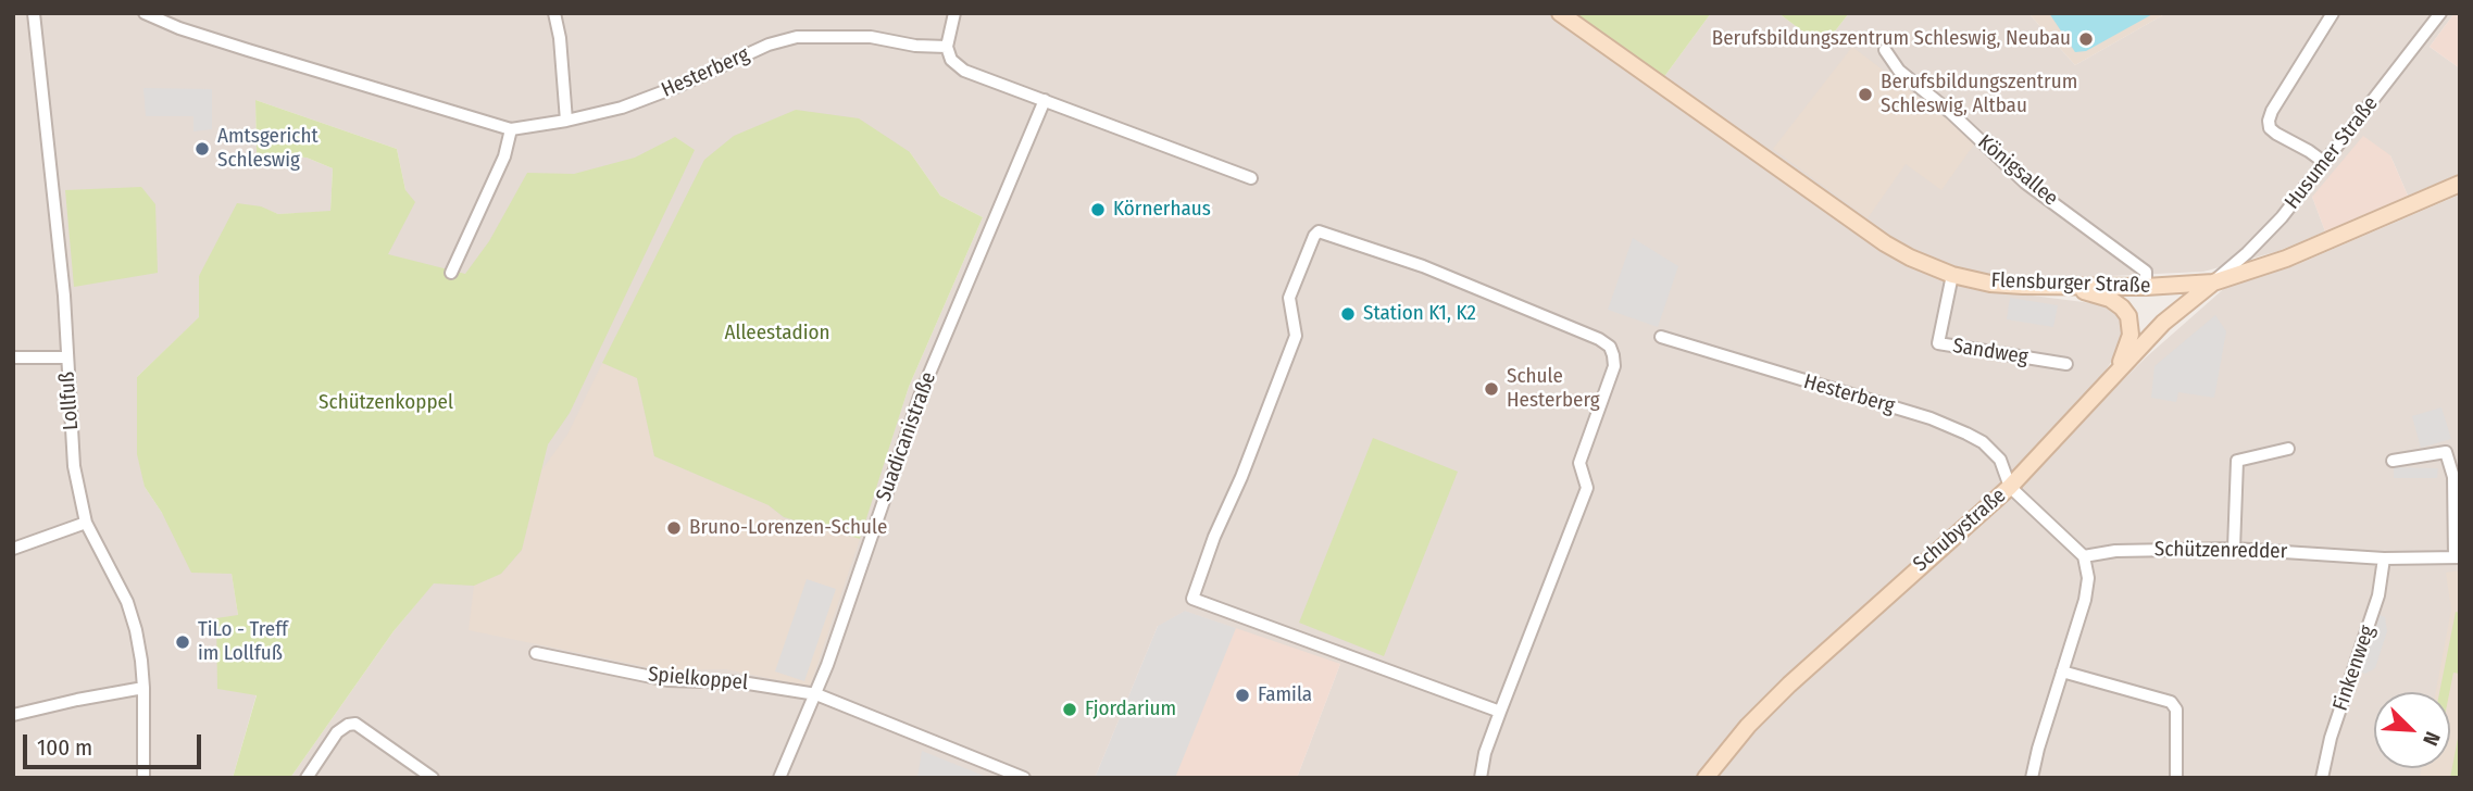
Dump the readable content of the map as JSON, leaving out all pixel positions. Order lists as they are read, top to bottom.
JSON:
{
  "streets": {
    "street": [
      "Hesterberg",
      "Husumer Straße",
      "Königsallee",
      "Flensburger Straße",
      "Sandweg",
      "Lollfuß",
      "Suadicanistraße",
      "Schubystraße",
      "Schützenredder",
      "Finkenweg",
      "Spielkoppel"
    ]
  },
  "crossings": [
    ["Hesterberg", "Schubystraße"],
    ["Husumer Straße", "Flensburger Straße"],
    ["Husumer Straße", "Schubystraße"],
    ["Königsallee", "Flensburger Straße"],
    ["Flensburger Straße", "Sandweg"],
    ["Flensburger Straße", "Schubystraße"],
    ["Suadicanistraße", "Spielkoppel"],
    ["Schützenredder", "Finkenweg"]
  ],
  "parks": ["Alleestadion", "Schützenkoppel"],
  "places": [
    "Berufsbildungszentrum Schleswig, Neubau",
    "Berufsbildungszentrum Schleswig, Altbau",
    "Amtsgericht Schleswig",
    "Körnerhaus",
    "Station K1, K2",
    "Schule Hesterberg",
    "Bruno-Lorenzen-Schule",
    "TiLo - Treff im Lollfuß",
    "Famila",
    "Fjordarium"
  ],
  "scale_bar": "100 m",
  "north": "bottom right"
}
